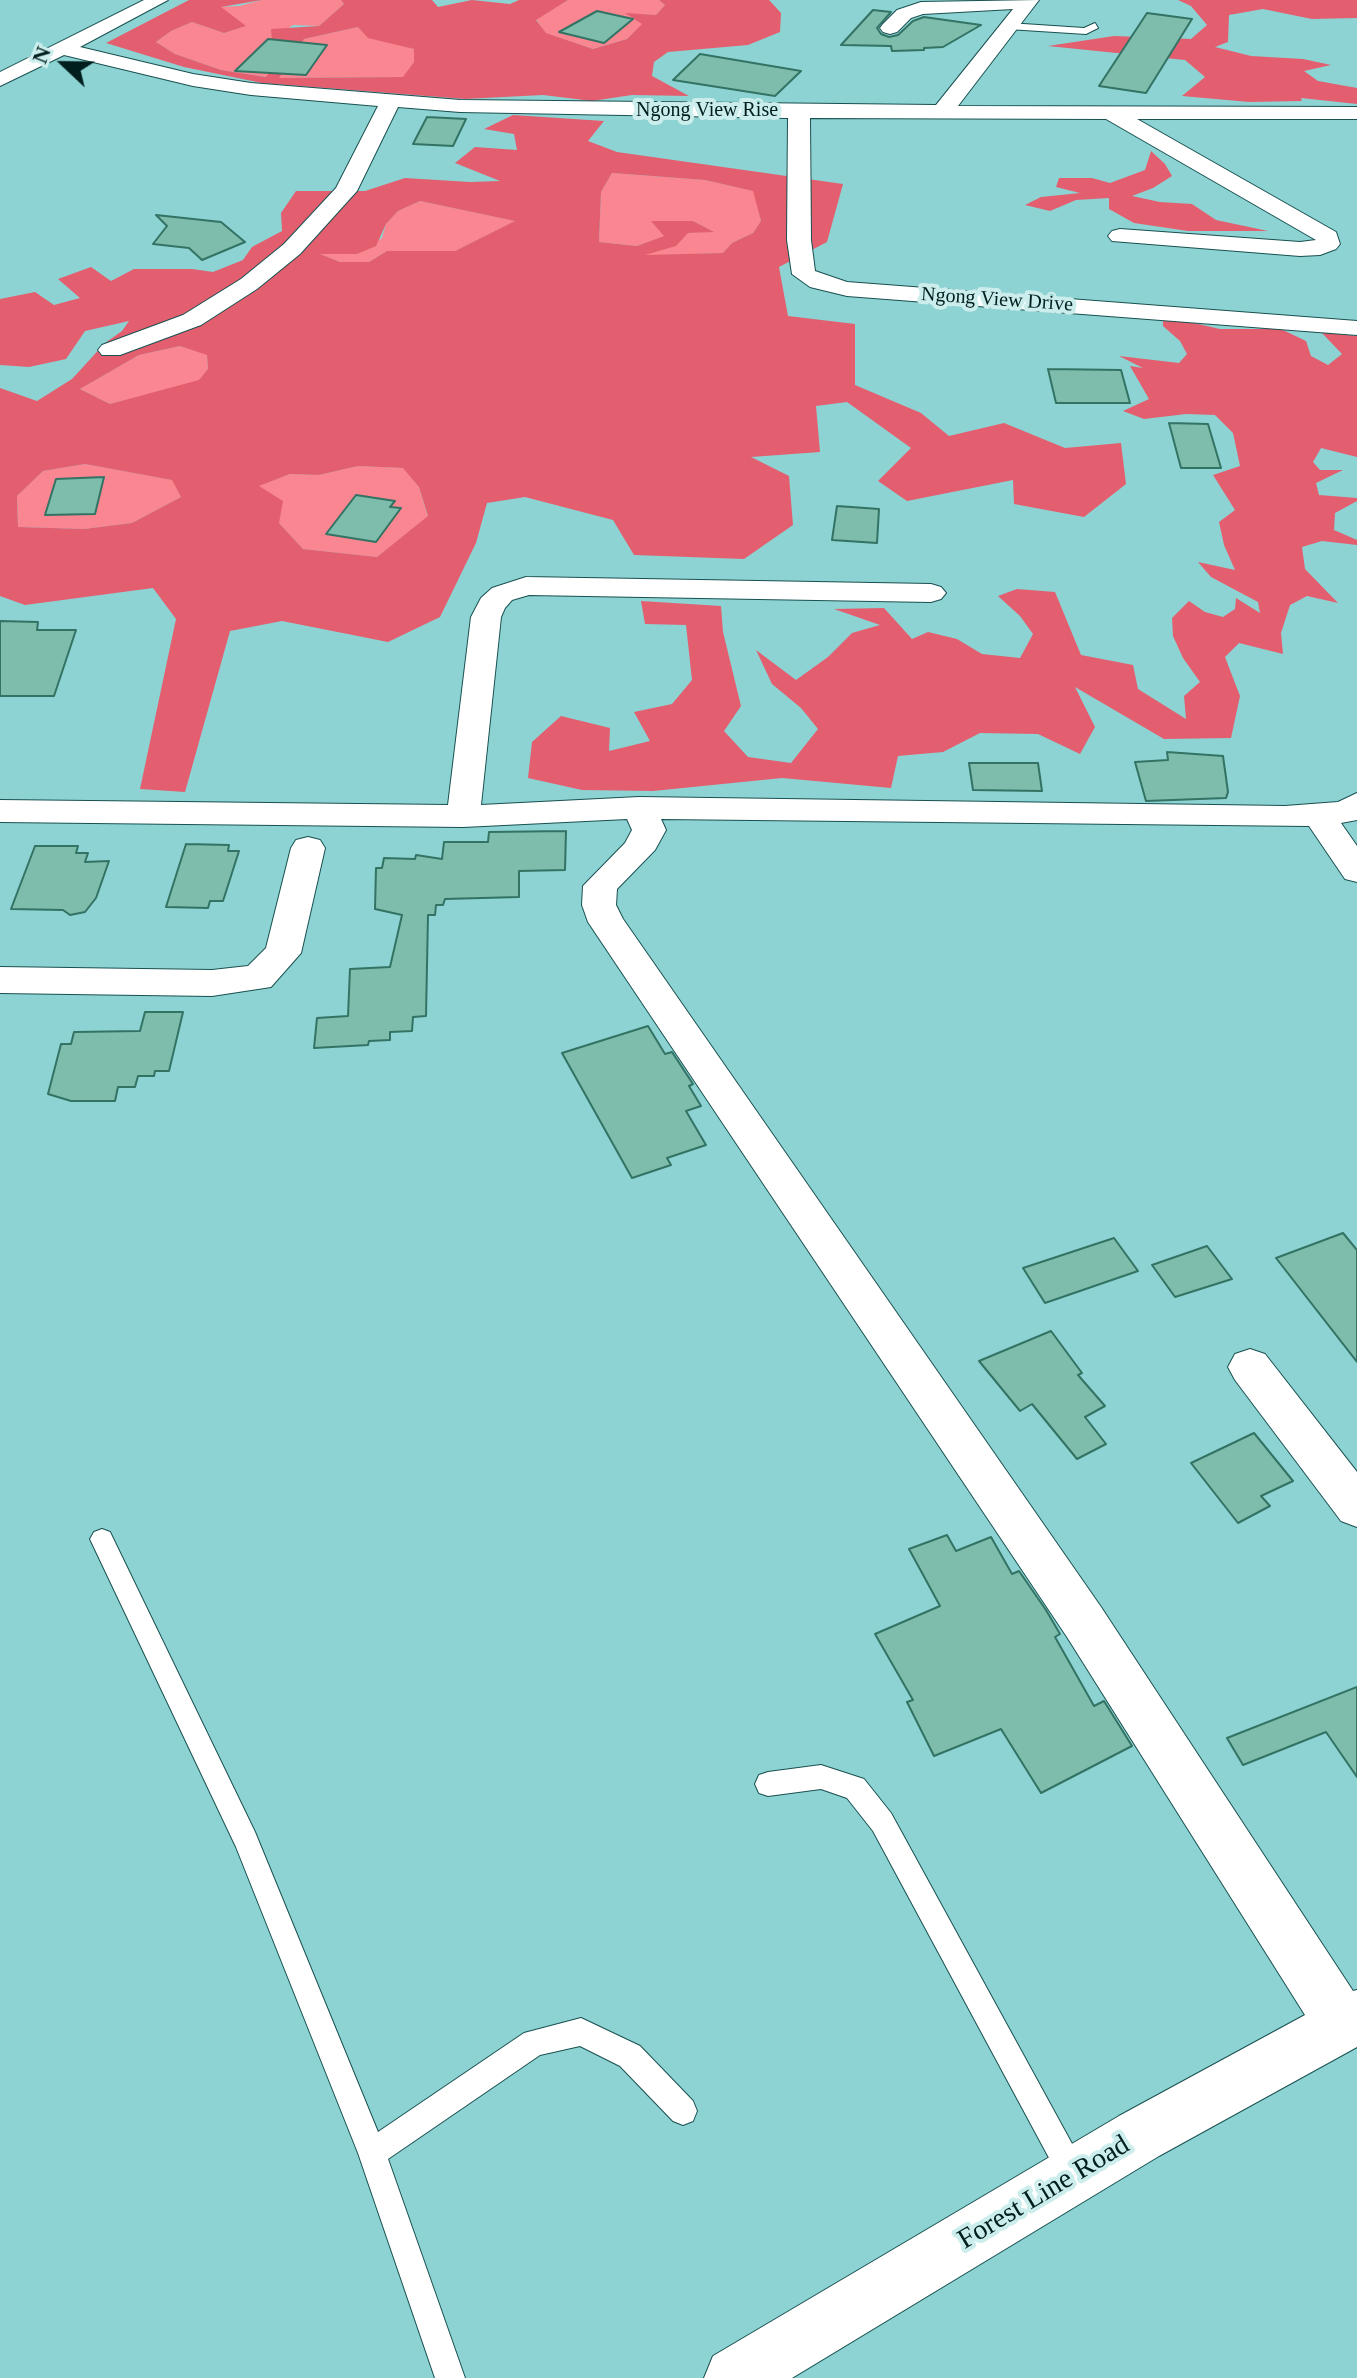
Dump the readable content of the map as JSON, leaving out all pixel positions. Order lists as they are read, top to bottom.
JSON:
{
  "streets": {
    "street": ["Ngong View Rise", "Ngong View Drive", "Forest Line Road"]
  },
  "crossings": [
    ["Ngong View Rise", "Ngong View Drive"]
  ],
  "north": "left"
}
